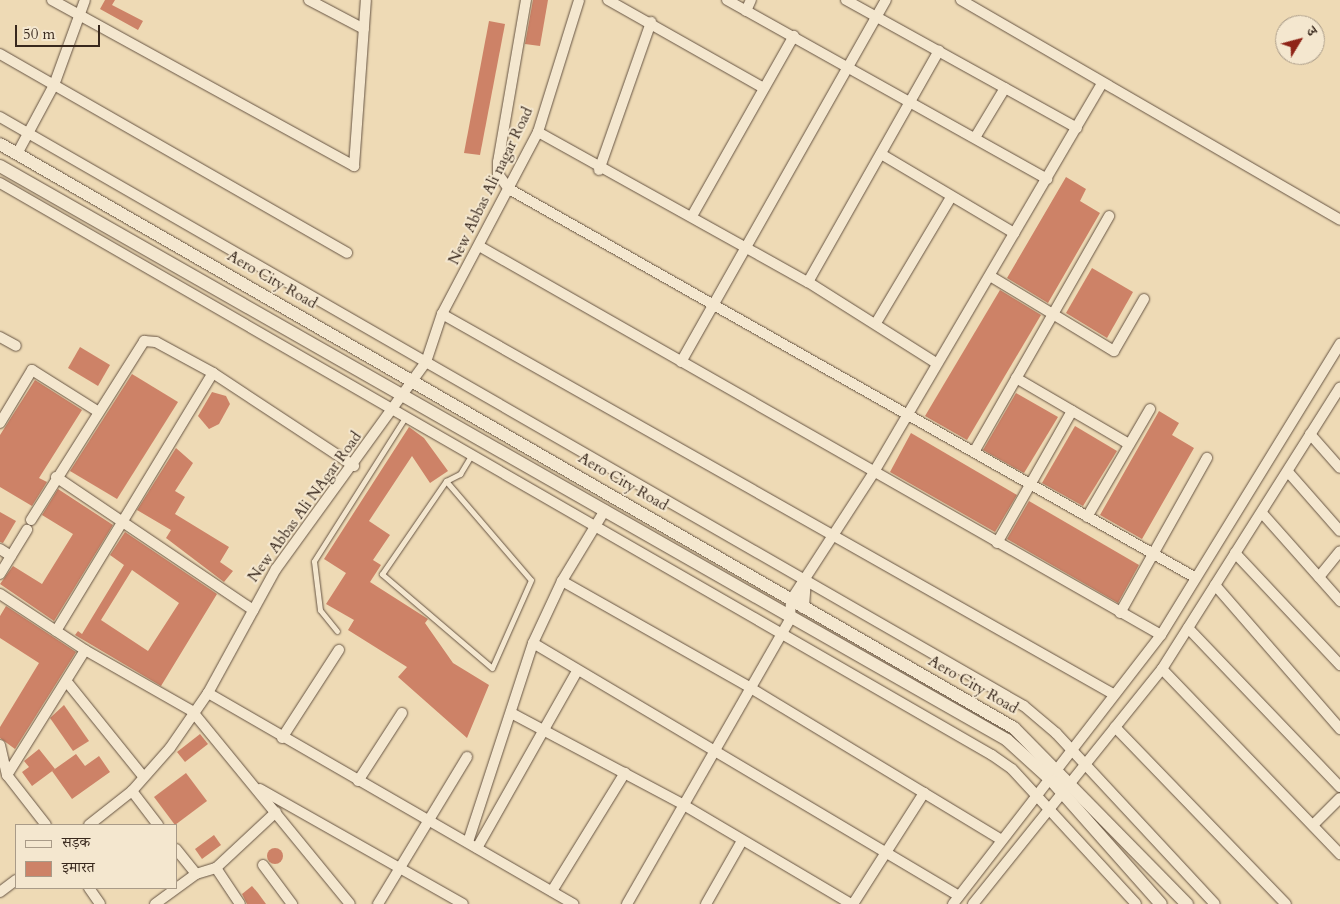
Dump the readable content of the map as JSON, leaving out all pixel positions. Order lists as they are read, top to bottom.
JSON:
{
  "streets": {
    "street": ["New Abbas Ali nagar Road", "Aero City Road", "New Abbas Ali NAgar Road"]
  },
  "crossings": [
    ["New Abbas Ali nagar Road", "Aero City Road"],
    ["New Abbas Ali nagar Road", "New Abbas Ali NAgar Road"],
    ["Aero City Road", "New Abbas Ali NAgar Road"]
  ],
  "legend": ["सड़क", "इमारत"],
  "scale_bar": "50 m",
  "north": "top right"
}
